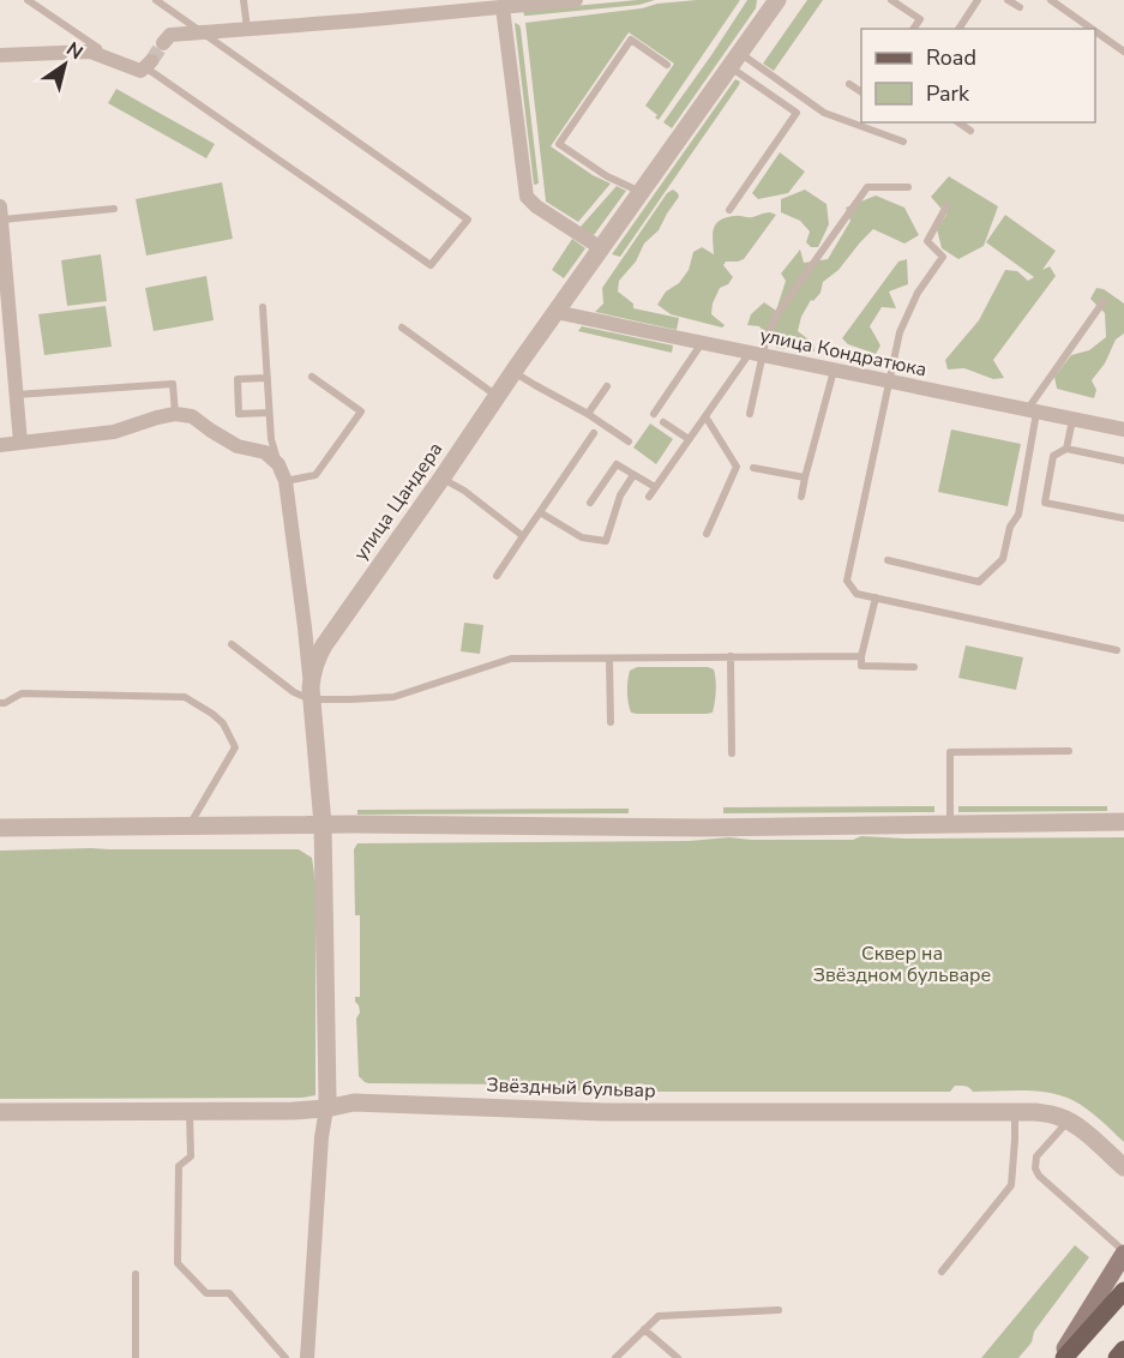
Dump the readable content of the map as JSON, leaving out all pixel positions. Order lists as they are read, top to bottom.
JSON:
{
  "streets": {
    "street": ["улица Кондратюка", "улица Цандера", "Звёздный бульвар"]
  },
  "crossings": [
    ["улица Кондратюка", "улица Цандера"],
    ["улица Цандера", "Звёздный бульвар"]
  ],
  "parks": ["Сквер на Звёздном бульваре"],
  "legend": ["Road", "Park"],
  "north": "top right"
}
